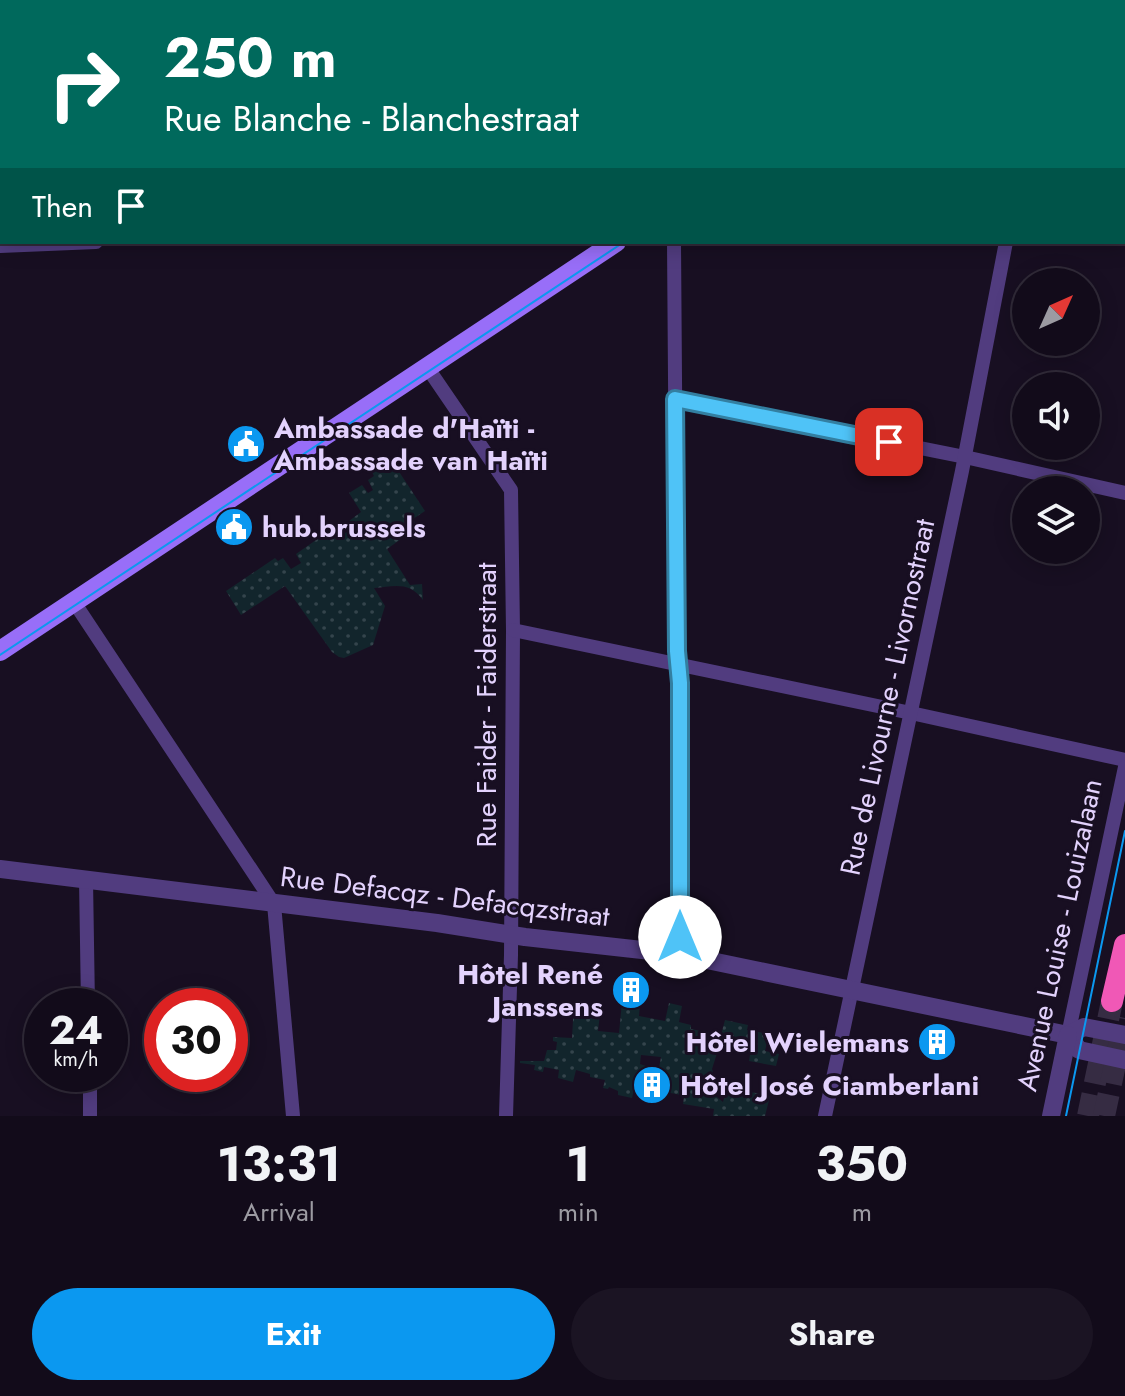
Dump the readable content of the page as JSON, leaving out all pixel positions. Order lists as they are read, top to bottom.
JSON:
{
  "streets": {
    "street": [
      "Rue de Livourne - Livornostraat",
      "Rue Faider - Faiderstraat",
      "Rue Defacqz - Defacqzstraat",
      "Avenue Louise - Louizalaan"
    ]
  },
  "crossings": [
    ["Rue de Livourne - Livornostraat", "Rue Defacqz - Defacqzstraat"],
    ["Rue Faider - Faiderstraat", "Rue Defacqz - Defacqzstraat"],
    ["Rue Defacqz - Defacqzstraat", "Avenue Louise - Louizalaan"]
  ],
  "places": {
    "public building": ["Ambassade d'Haïti - Ambassade van Haïti", "hub.brussels"],
    "building": ["Hôtel René Janssens", "Hôtel Wielemans", "Hôtel José Ciamberlani"]
  },
  "north": "top right",
  "page": {
    "turn": ["250 m", "Rue Blanche - Blanchestraat"],
    "then": "Then",
    "speed": "24 km/h",
    "limit": "30",
    "eta": [
      "13:31",
      "Arrival",
      "1",
      "min",
      "350",
      "m"
    ],
    "buttons": ["Exit", "Share"]
  }
}
